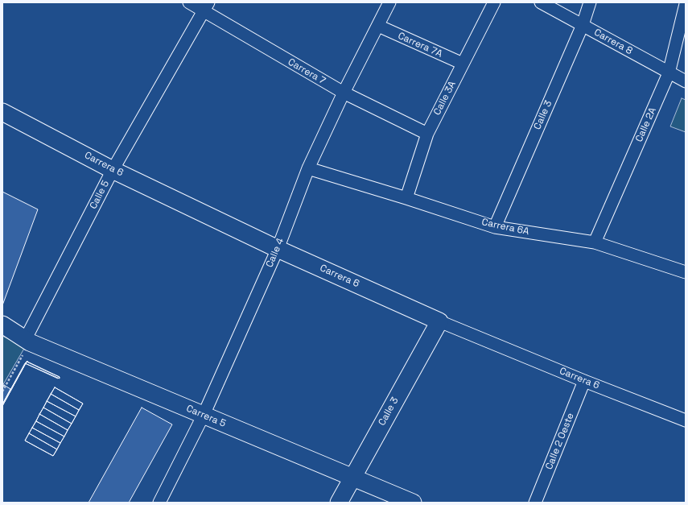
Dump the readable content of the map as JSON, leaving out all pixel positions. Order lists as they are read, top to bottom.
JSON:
{
  "streets": {
    "street": [
      "Carrera 8",
      "Carrera 7A",
      "Carrera 7",
      "Calle 3A",
      "Calle 3",
      "Calle 2A",
      "Carrera 6",
      "Calle 5",
      "Carrera 6A",
      "Calle 4",
      "Carrera 5",
      "Calle 2 Oeste"
    ]
  },
  "crossings": [
    ["Carrera 8", "Calle 3"],
    ["Carrera 8", "Calle 2A"],
    ["Carrera 7A", "Calle 3A"],
    ["Carrera 7A", "Calle 4"],
    ["Carrera 7", "Calle 3A"],
    ["Carrera 7", "Calle 5"],
    ["Carrera 7", "Calle 4"],
    ["Calle 3A", "Carrera 6A"],
    ["Calle 3", "Carrera 6"],
    ["Calle 3", "Carrera 6A"],
    ["Calle 3", "Carrera 5"],
    ["Calle 2A", "Carrera 6A"],
    ["Carrera 6", "Calle 5"],
    ["Carrera 6", "Calle 4"],
    ["Carrera 6", "Calle 2 Oeste"],
    ["Calle 5", "Carrera 5"],
    ["Carrera 6A", "Calle 4"],
    ["Calle 4", "Carrera 5"]
  ]
}
